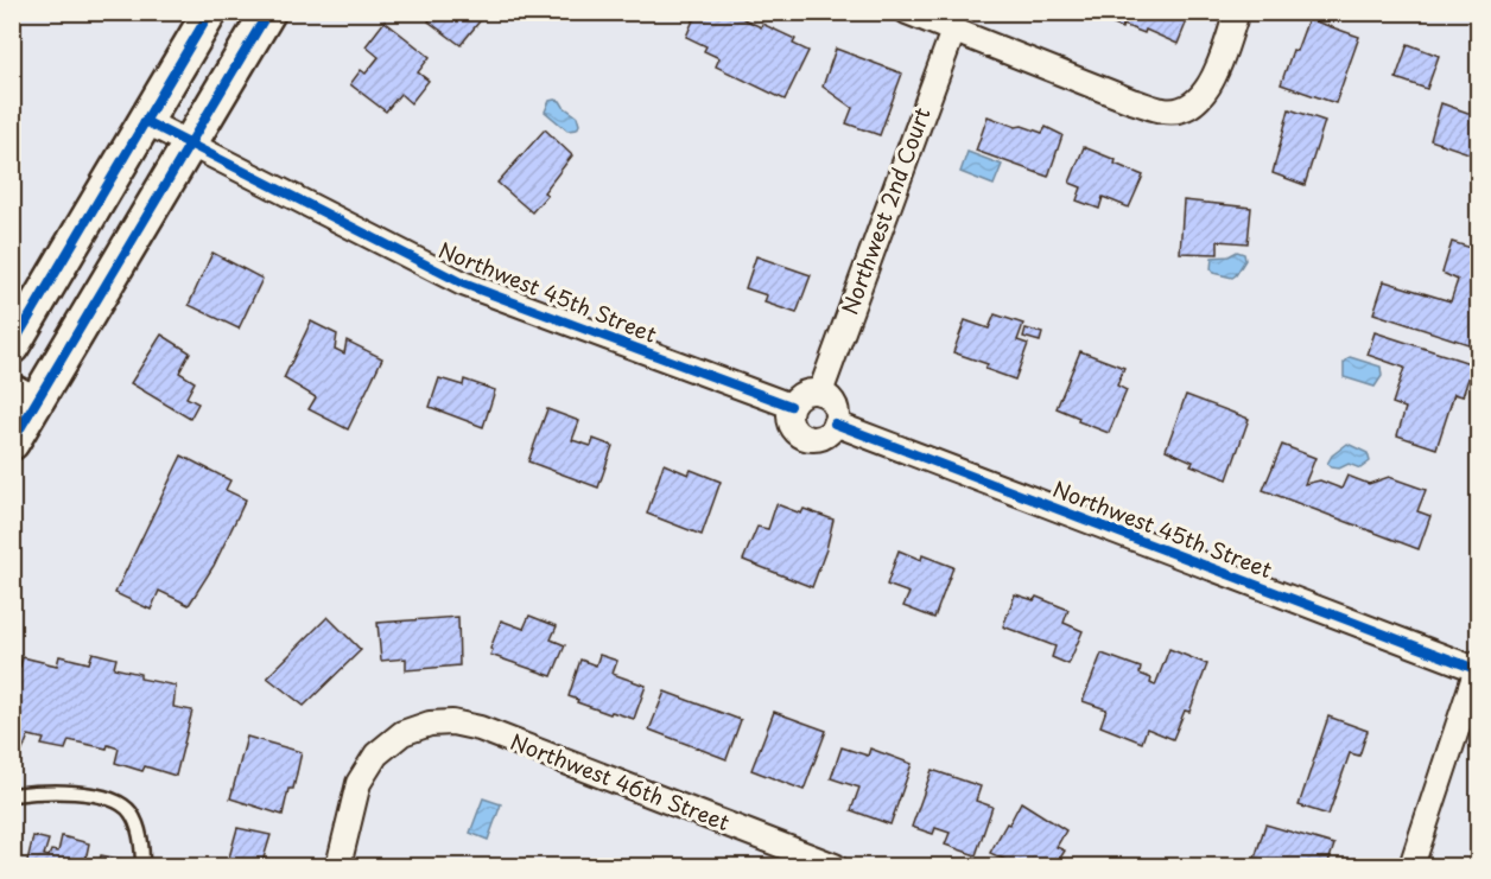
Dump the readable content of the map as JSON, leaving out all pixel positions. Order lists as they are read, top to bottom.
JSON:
{
  "streets": {
    "street": ["Northwest 2nd Court", "Northwest 45th Street", "Northwest 46th Street"]
  },
  "crossings": [
    ["Northwest 2nd Court", "Northwest 45th Street"]
  ]
}
